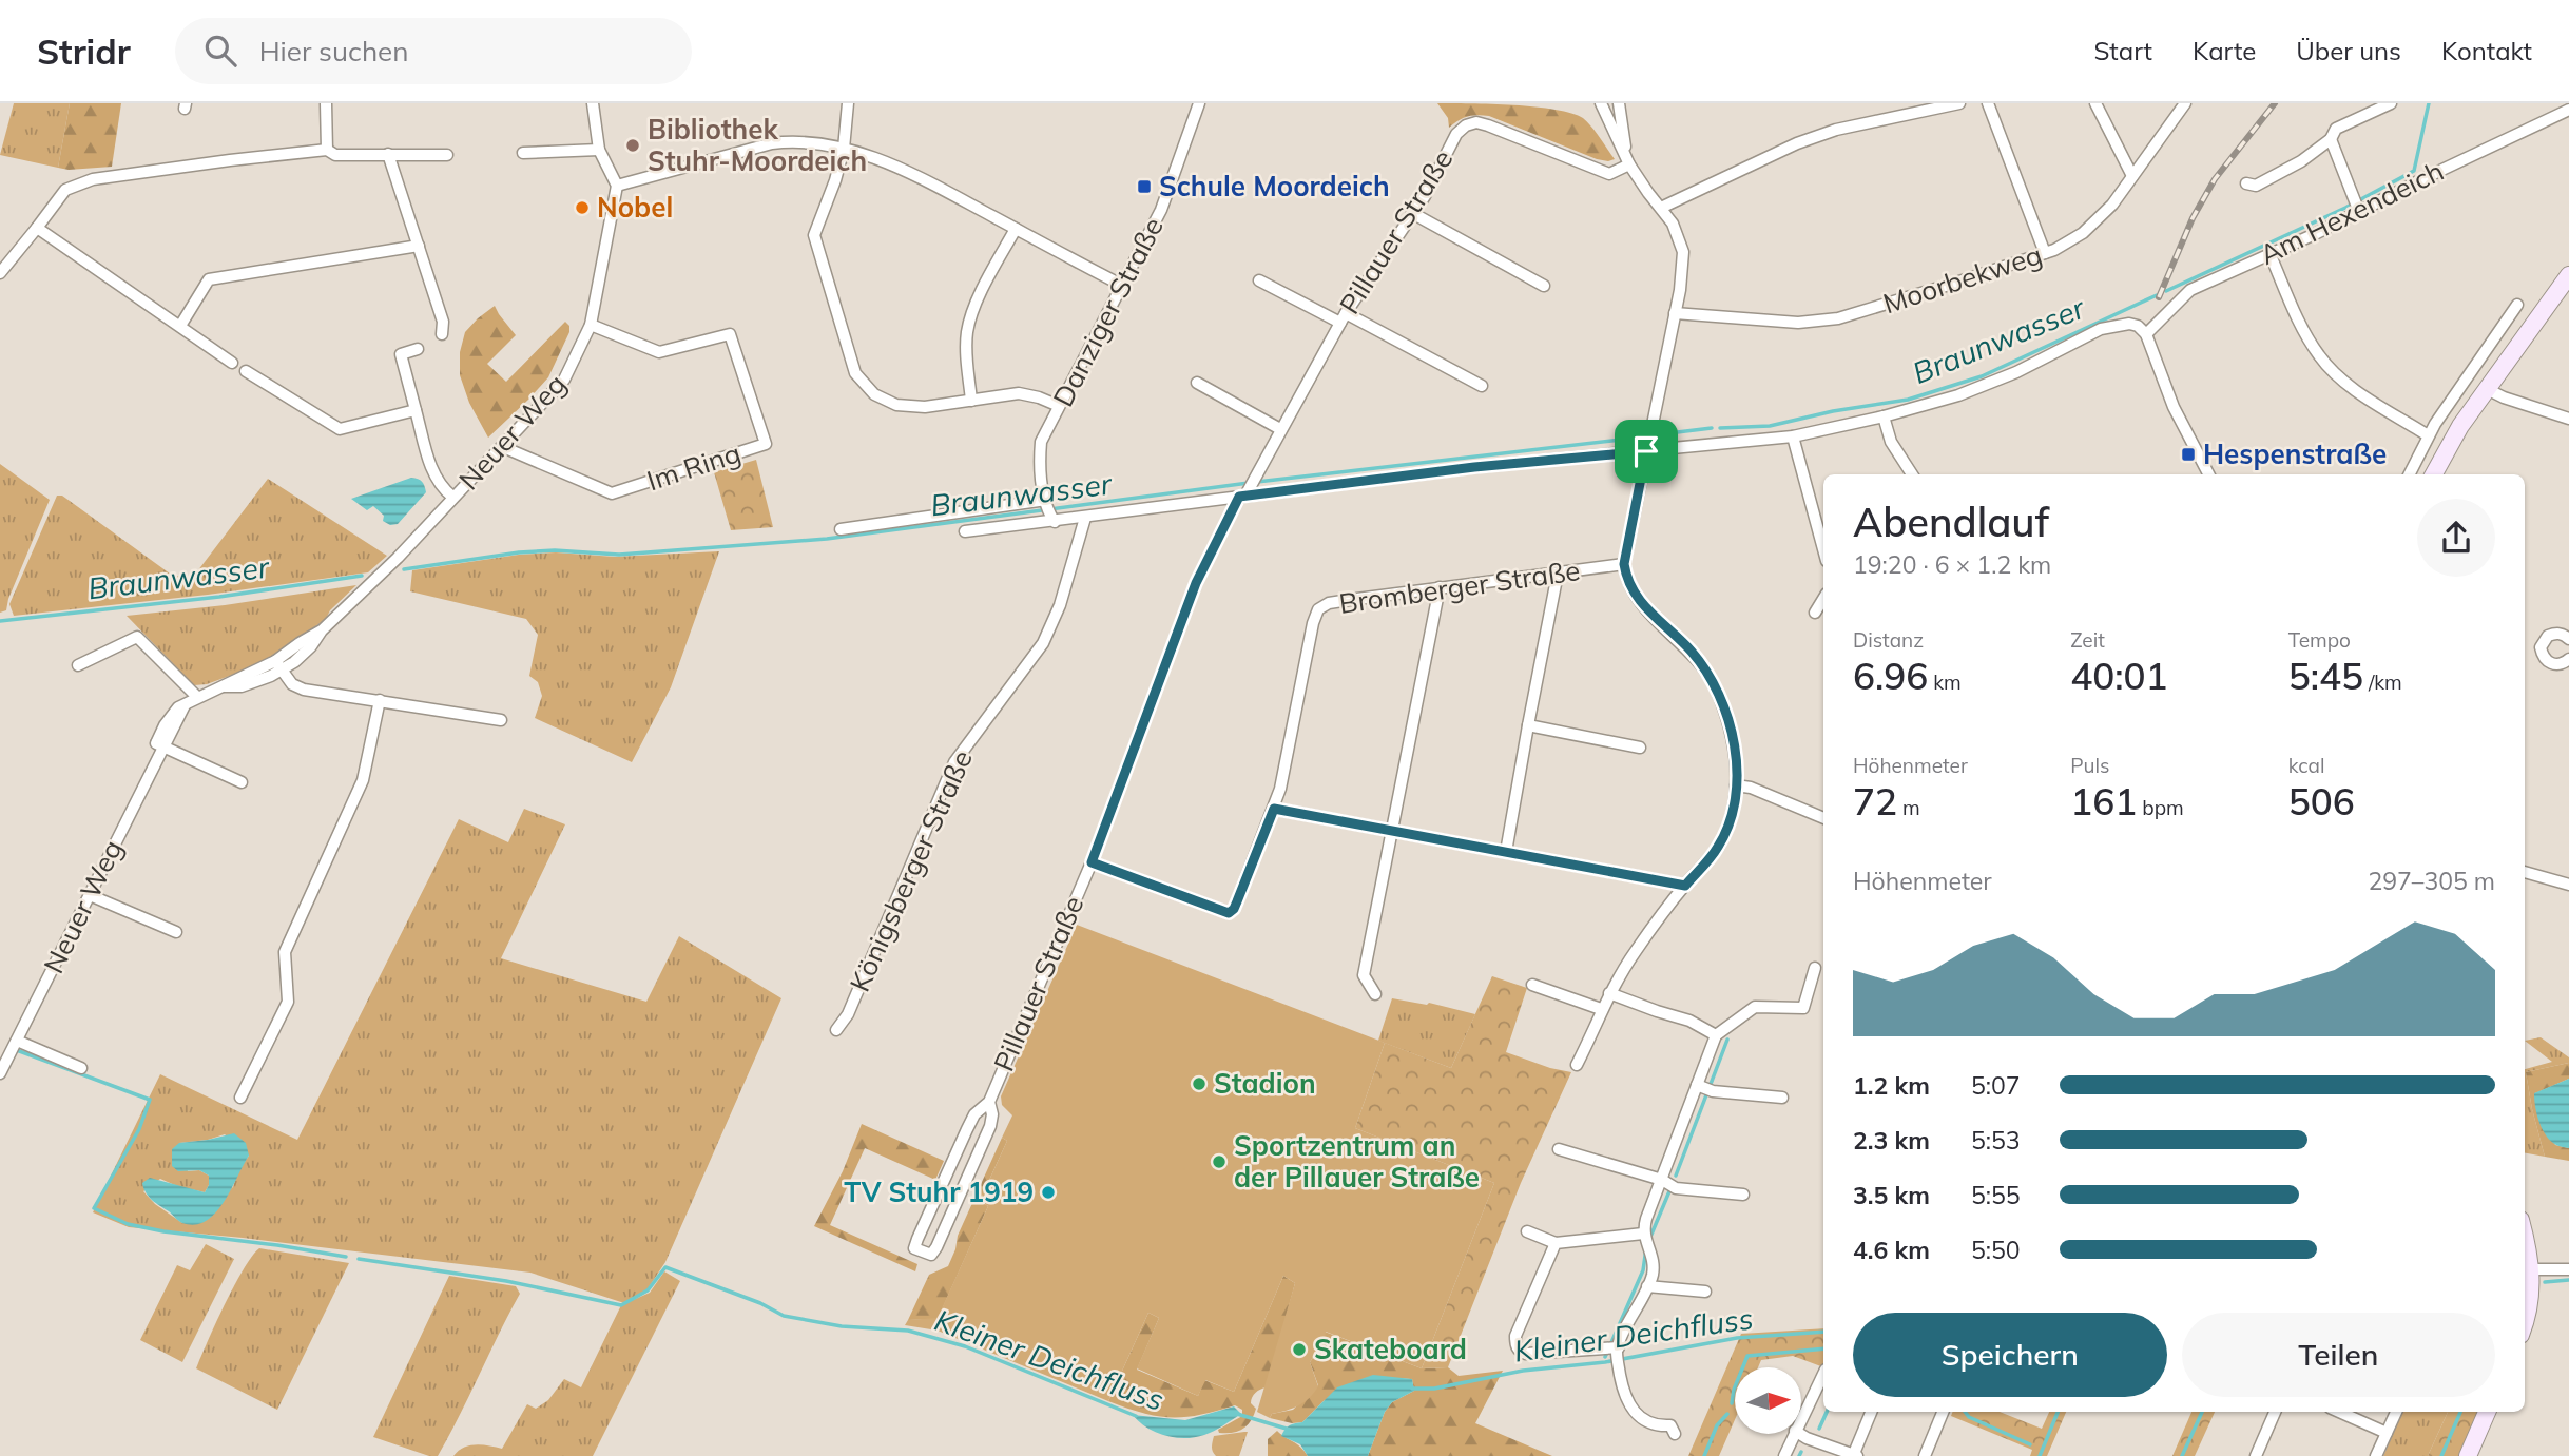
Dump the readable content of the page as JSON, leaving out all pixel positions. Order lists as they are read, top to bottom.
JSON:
{
  "streets": {
    "street": [
      "Am Hexendeich",
      "Pillauer Straße",
      "Moorbekweg",
      "Danziger Straße",
      "Neuer Weg",
      "Im Ring",
      "Bromberger Straße",
      "Königsberger Straße"
    ]
  },
  "crossings": [
    ["Pillauer Straße", "Bromberger Straße"],
    ["Neuer Weg", "Im Ring"]
  ],
  "water": ["Braunwasser", "Kleiner Deichfluss"],
  "places": {
    "other": [
      "Bibliothek Stuhr-Moordeich",
      "Nobel",
      "Stadion",
      "Sportzentrum an der Pillauer Straße",
      "TV Stuhr 1919",
      "Skateboard"
    ],
    "transit": ["Schule Moordeich", "Hespenstraße"]
  },
  "north": "right",
  "page": {
    "header": "Stridr",
    "search": "Hier suchen",
    "nav": [
      "Start",
      "Karte",
      "Über uns",
      "Kontakt"
    ],
    "heading": ["Abendlauf", "19:20 · 6 × 1.2 km"],
    "stats": [
      ["Distanz", "6.96 km"],
      ["Zeit", "40:01"],
      ["Tempo", "5:45 /km"],
      ["Höhenmeter", "72 m"],
      ["Puls", "161 bpm"],
      ["kcal", "506"]
    ],
    "chart": ["Höhenmeter", "297–305 m"],
    "list": [
      {
        "name": "1.2 km",
        "note": "5:07"
      },
      {
        "name": "2.3 km",
        "note": "5:53"
      },
      {
        "name": "3.5 km",
        "note": "5:55"
      },
      {
        "name": "4.6 km",
        "note": "5:50"
      }
    ],
    "buttons": ["Speichern", "Teilen"]
  }
}
